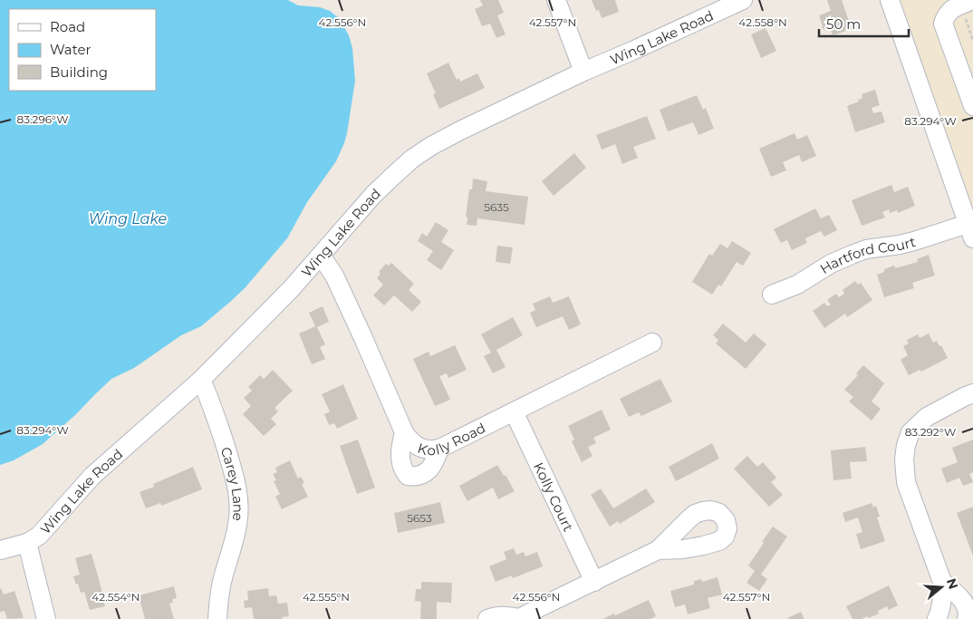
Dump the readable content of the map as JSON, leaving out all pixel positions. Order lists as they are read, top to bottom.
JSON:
{
  "streets": {
    "street": [
      "Wing Lake Road",
      "Hartford Court",
      "Kolly Road",
      "Carey Lane",
      "Kolly Court"
    ]
  },
  "crossings": [
    ["Wing Lake Road", "Kolly Road"],
    ["Wing Lake Road", "Carey Lane"],
    ["Kolly Road", "Kolly Court"]
  ],
  "water": ["Wing Lake"],
  "house_numbers": ["5635", "5653"],
  "legend": ["Road", "Water", "Building"],
  "scale_bar": "50 m",
  "north": "right",
  "coordinates": [
    "42.556°N",
    "42.557°N",
    "42.558°N",
    "83.296°W",
    "83.294°W",
    "83.292°W",
    "42.554°N",
    "42.555°N"
  ]
}
